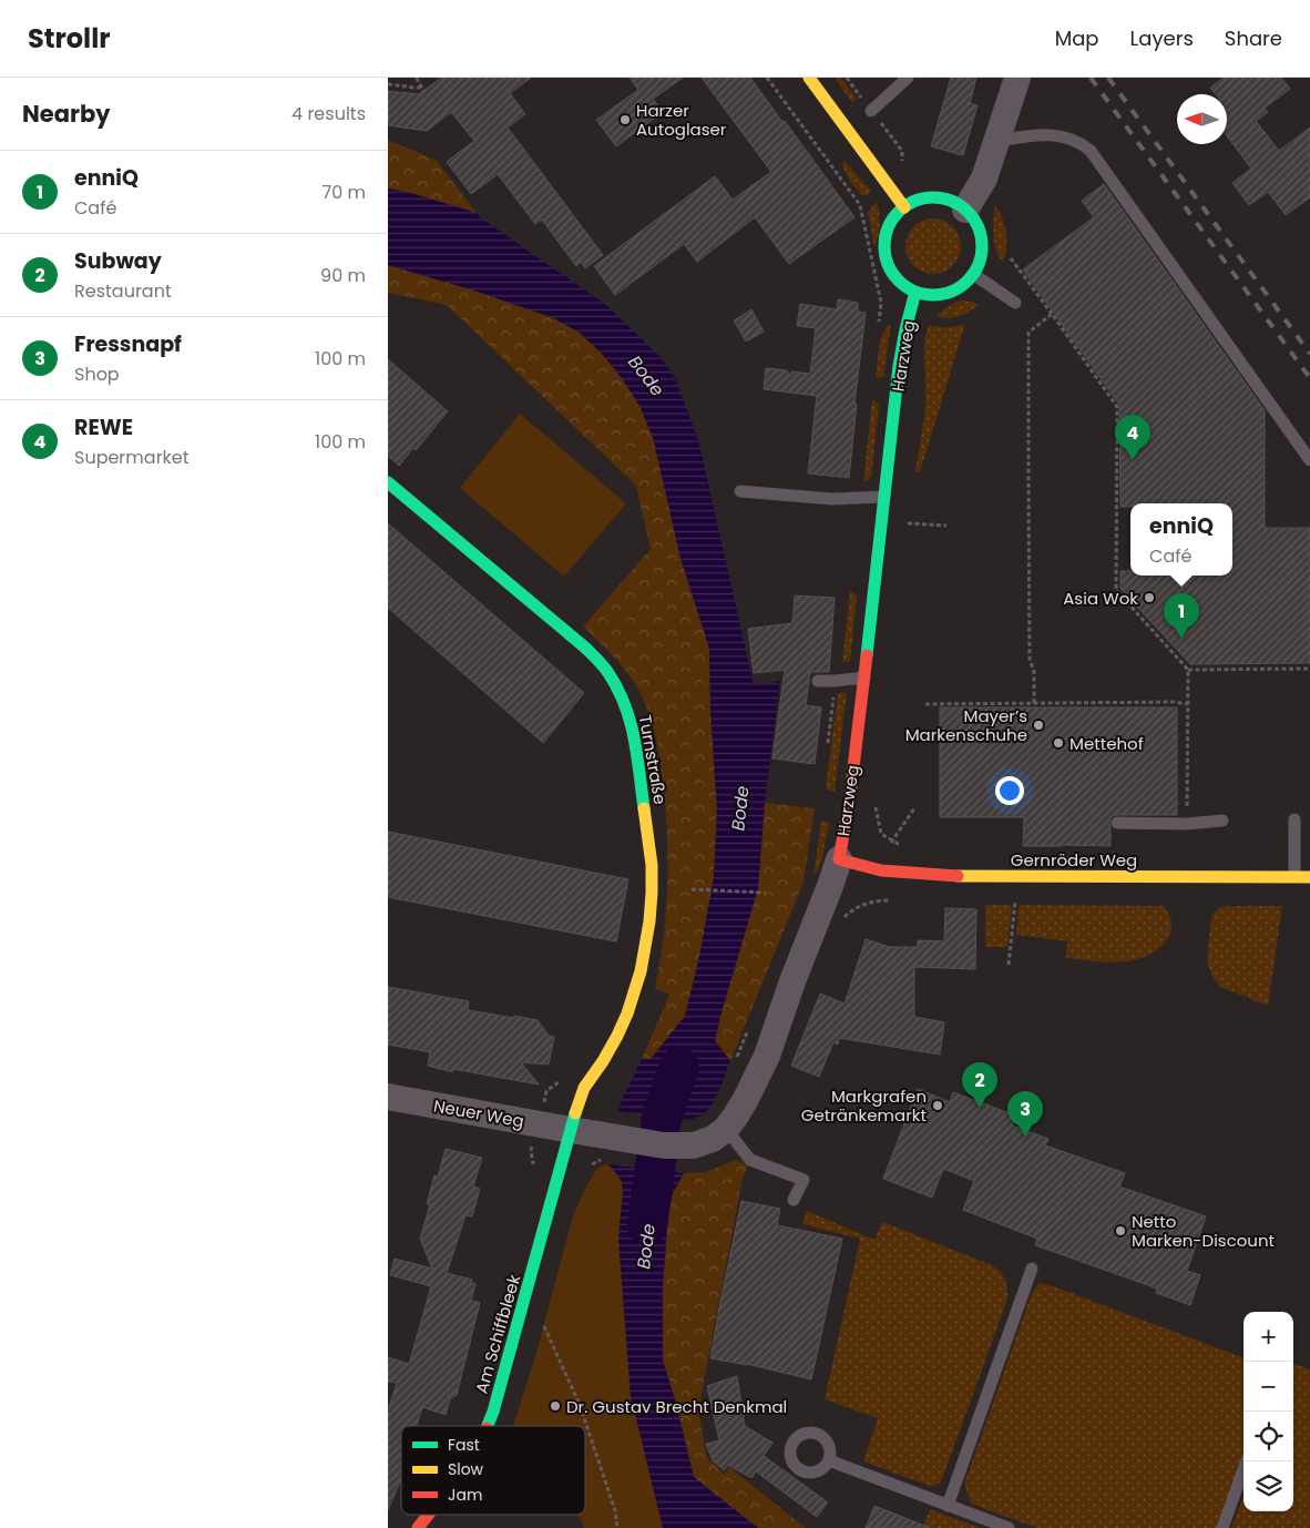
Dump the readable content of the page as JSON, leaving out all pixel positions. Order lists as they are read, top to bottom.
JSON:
{
  "streets": {
    "main road": [
      "Harzweg",
      "Turnstraße",
      "Gernröder Weg",
      "Am Schiffbleek"
    ],
    "street": ["Neuer Weg"]
  },
  "crossings": [
    ["Harzweg", "Gernröder Weg"],
    ["Turnstraße", "Neuer Weg"],
    ["Turnstraße", "Am Schiffbleek"],
    ["Neuer Weg", "Am Schiffbleek"]
  ],
  "water": ["Bode"],
  "places": [
    "Harzer Autoglaser",
    "Asia Wok",
    "Mayer’s Markenschuhe",
    "Mettehof",
    "Markgrafen Getränkemarkt",
    "Netto Marken-Discount",
    "Dr. Gustav Brecht Denkmal"
  ],
  "legend": ["Fast", "Slow", "Jam"],
  "north": "left",
  "page": {
    "header": "Strollr",
    "nav": ["Map", "Layers", "Share"],
    "heading": ["Nearby", "4 results"],
    "list": [
      {
        "mark": "1",
        "name": "enniQ",
        "note": "Café",
        "value": "70 m"
      },
      {
        "mark": "2",
        "name": "Subway",
        "note": "Restaurant",
        "value": "90 m"
      },
      {
        "mark": "3",
        "name": "Fressnapf",
        "note": "Shop",
        "value": "100 m"
      },
      {
        "mark": "4",
        "name": "REWE",
        "note": "Supermarket",
        "value": "100 m"
      }
    ],
    "pins": [
      "4",
      "1",
      "2",
      "3"
    ],
    "popup": ["enniQ", "Café"],
    "map_buttons": ["+", "−"]
  }
}
